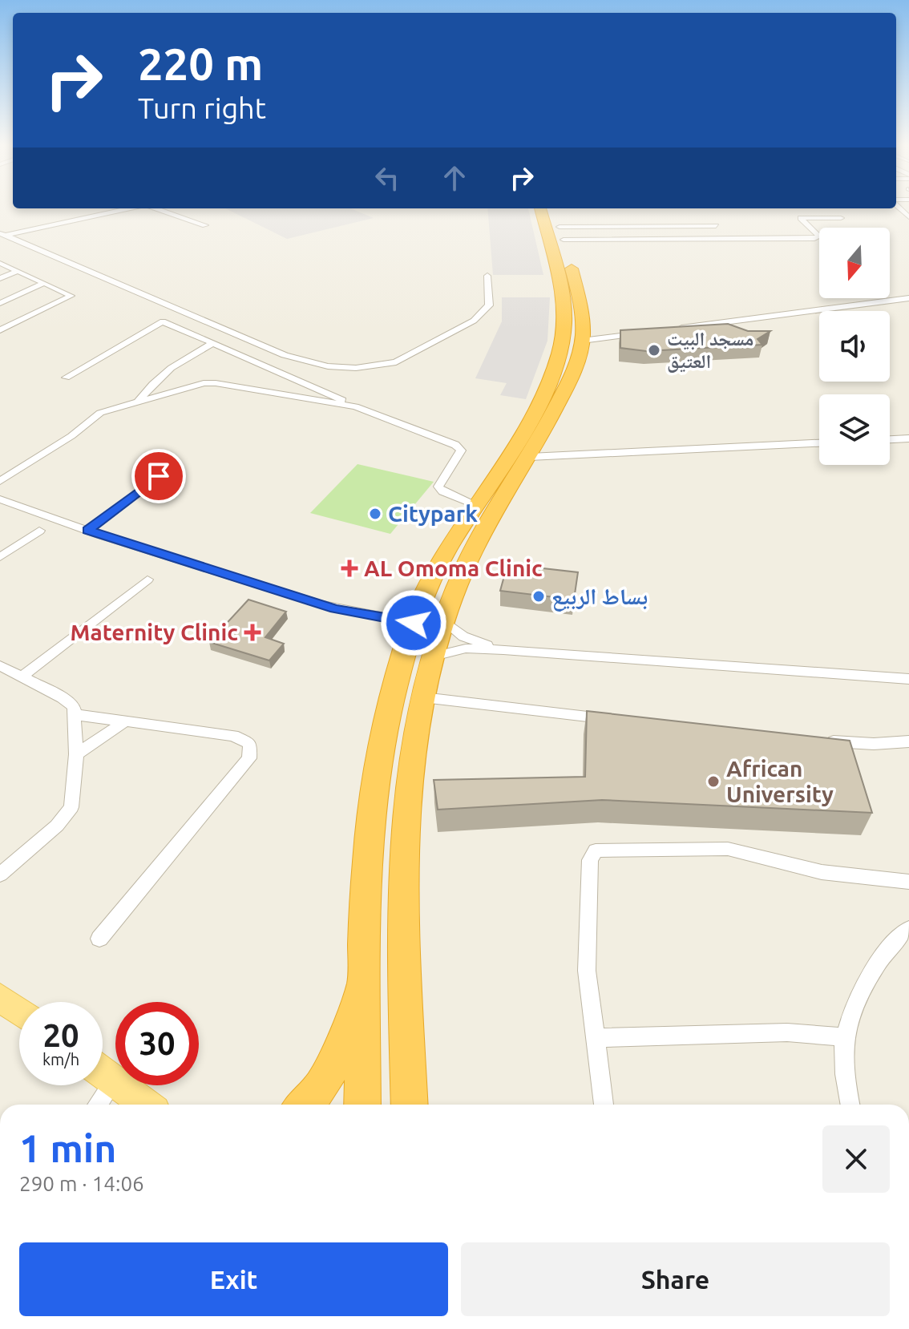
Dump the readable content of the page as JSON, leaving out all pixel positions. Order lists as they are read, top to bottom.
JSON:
{
  "places": {
    "other": [
      "مسجد البيت العتيق",
      "Citypark",
      "بساط الربيع",
      "African University"
    ],
    "health": ["AL Omoma Clinic", "Maternity Clinic"]
  },
  "north": "bottom",
  "page": {
    "turn": ["220 m", "Turn right"],
    "speed": "20 km/h",
    "limit": "30",
    "heading": ["1 min", "290 m · 14:06"],
    "buttons": ["Exit", "Share"]
  }
}
